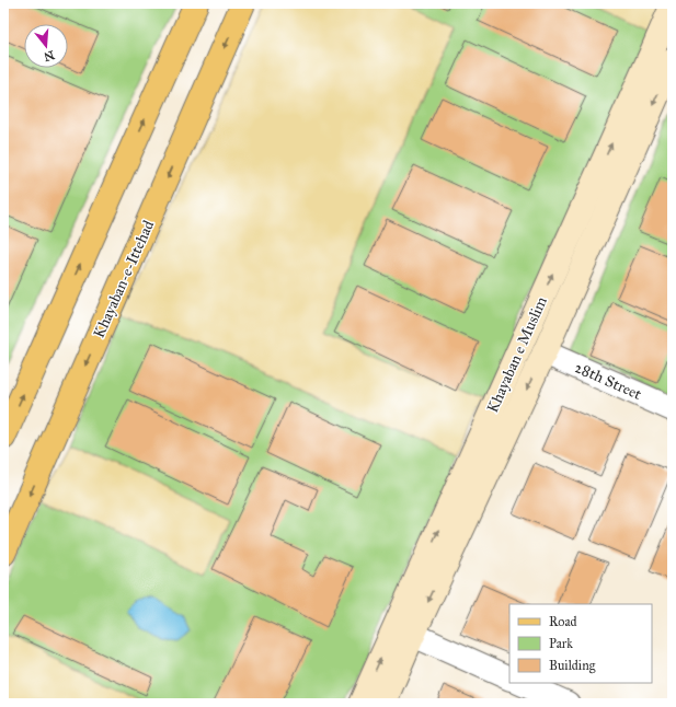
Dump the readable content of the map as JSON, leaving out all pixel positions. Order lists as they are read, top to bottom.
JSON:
{
  "streets": {
    "main road": ["Khayaban-e-Ittehad"],
    "street": ["Khayaban e Muslim", "28th Street"]
  },
  "crossings": [
    ["Khayaban e Muslim", "28th Street"]
  ],
  "legend": ["Road", "Park", "Building"],
  "north": "bottom"
}
